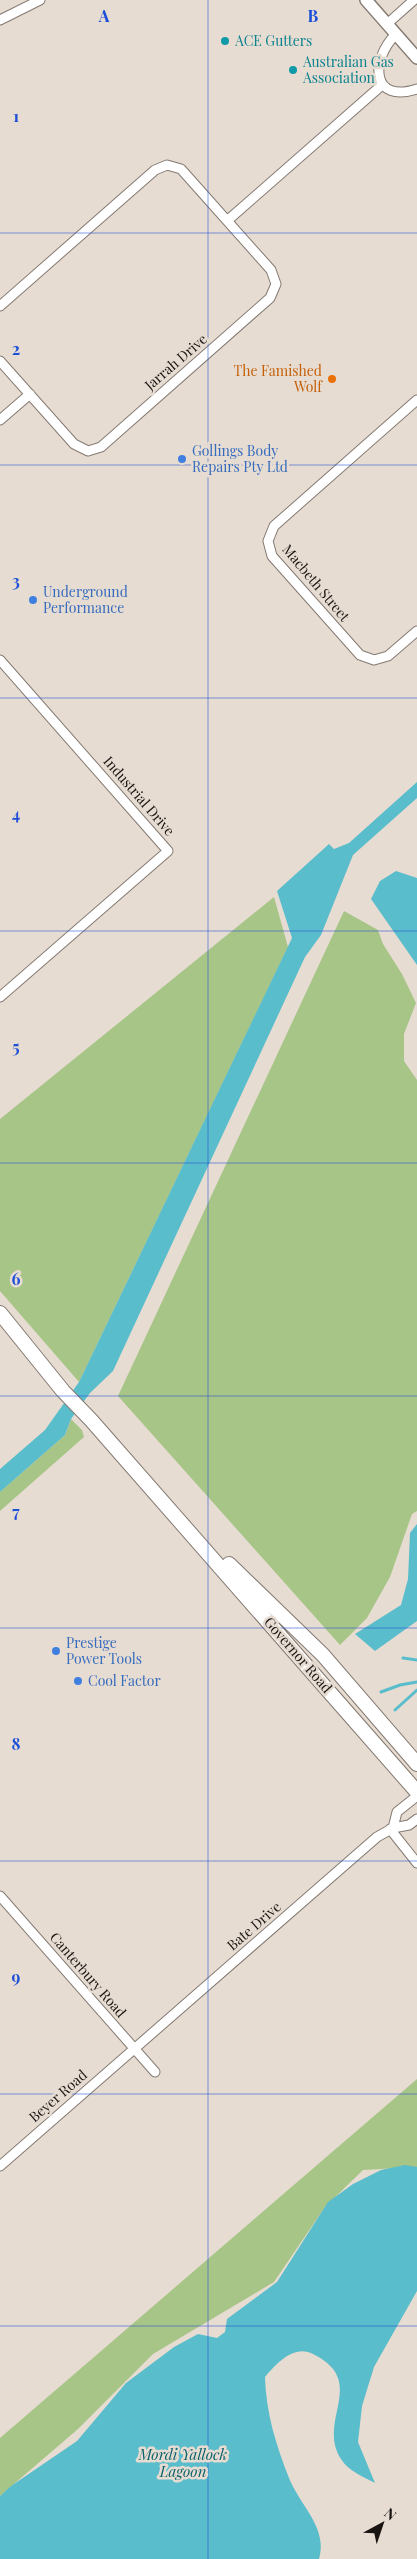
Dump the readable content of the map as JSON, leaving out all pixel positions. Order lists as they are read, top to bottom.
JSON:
{
  "streets": {
    "main road": ["Governor Road"],
    "street": [
      "Jarrah Drive",
      "Macbeth Street",
      "Industrial Drive",
      "Bate Drive",
      "Canterbury Road",
      "Beyer Road"
    ]
  },
  "crossings": [
    ["Bate Drive", "Canterbury Road"],
    ["Bate Drive", "Beyer Road"],
    ["Canterbury Road", "Beyer Road"]
  ],
  "water": ["Mordi Yallock Lagoon"],
  "places": [
    "ACE Gutters",
    "Australian Gas Association",
    "The Famished Wolf",
    "Gollings Body Repairs Pty Ltd",
    "Underground Performance",
    "Prestige Power Tools",
    "Cool Factor"
  ],
  "north": "top right",
  "grid": {
    "columns": ["A", "B"],
    "rows": [
      "1",
      "2",
      "3",
      "4",
      "5",
      "6",
      "7",
      "8",
      "9"
    ]
  }
}
